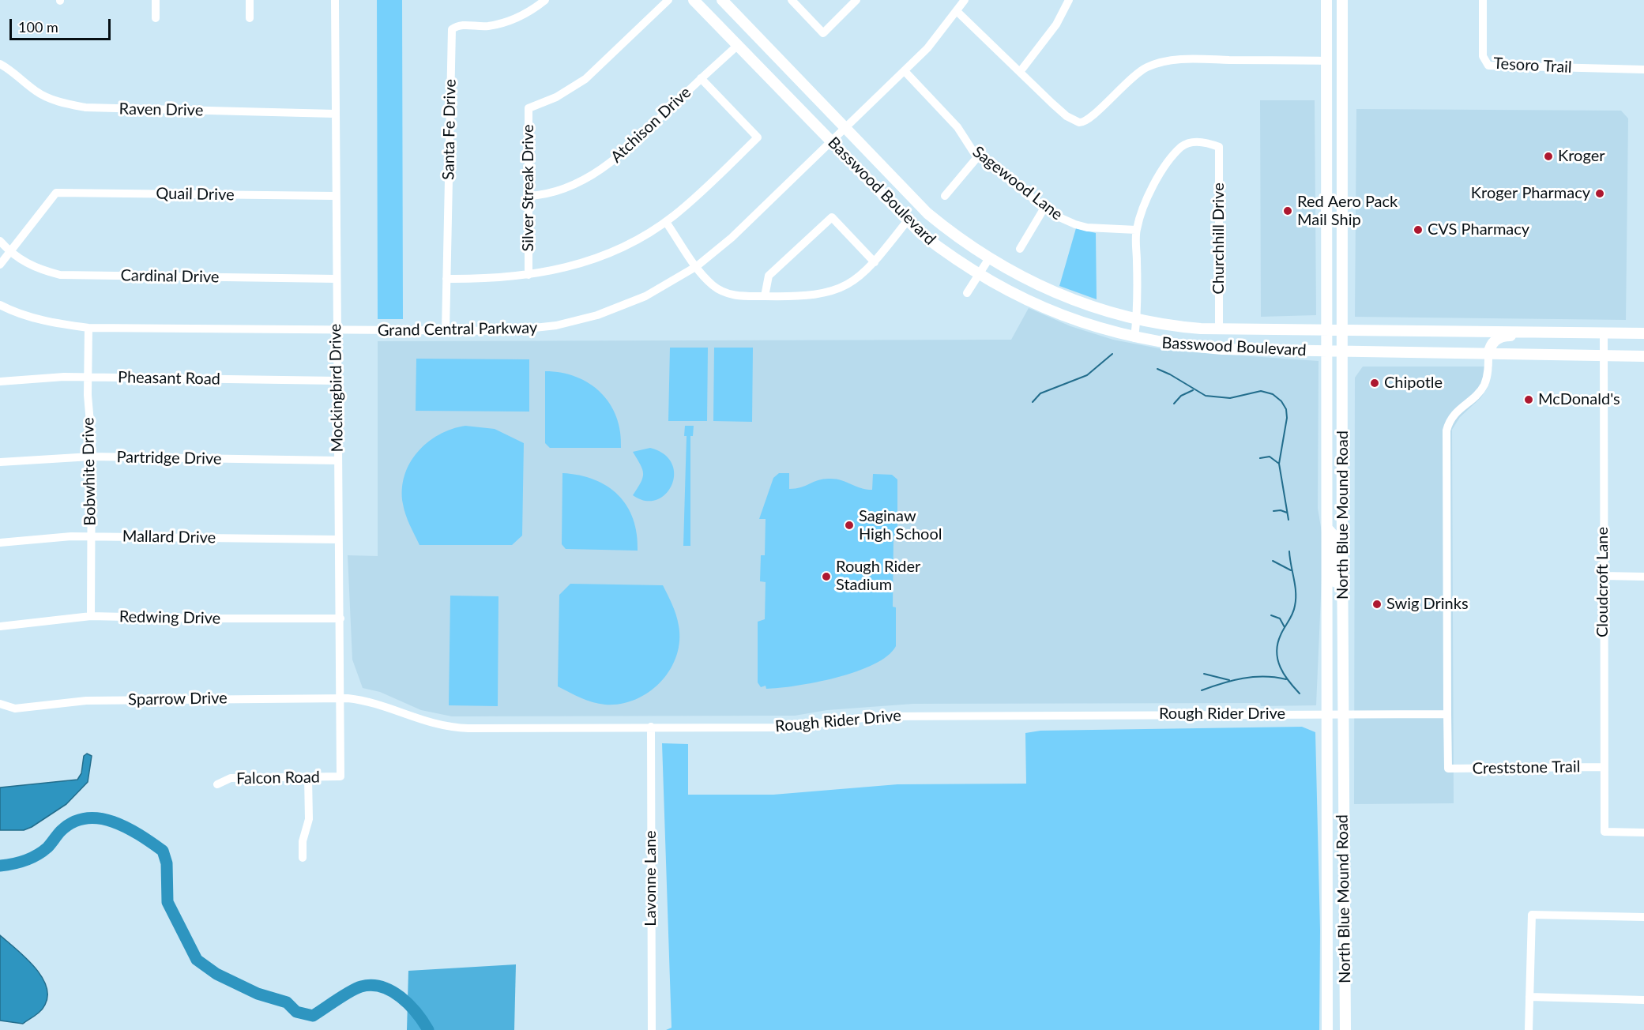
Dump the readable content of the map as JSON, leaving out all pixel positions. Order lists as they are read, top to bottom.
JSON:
{
  "streets": {
    "main road": ["Basswood Boulevard", "North Blue Mound Road"],
    "street": [
      "Tesoro Trail",
      "Raven Drive",
      "Atchison Drive",
      "Santa Fe Drive",
      "Sagewood Lane",
      "Silver Streak Drive",
      "Quail Drive",
      "Churchhill Drive",
      "Cardinal Drive",
      "Grand Central Parkway",
      "Pheasant Road",
      "Mockingbird Drive",
      "Partridge Drive",
      "Bobwhite Drive",
      "Mallard Drive",
      "Cloudcroft Lane",
      "Redwing Drive",
      "Sparrow Drive",
      "Rough Rider Drive",
      "Creststone Trail",
      "Falcon Road",
      "Lavonne Lane"
    ]
  },
  "crossings": [
    ["Raven Drive", "Mockingbird Drive"],
    ["Atchison Drive", "Silver Streak Drive"],
    ["Atchison Drive", "Basswood Boulevard"],
    ["Santa Fe Drive", "Grand Central Parkway"],
    ["Sagewood Lane", "Churchhill Drive"],
    ["Sagewood Lane", "Grand Central Parkway"],
    ["Basswood Boulevard", "Churchhill Drive"],
    ["Basswood Boulevard", "Grand Central Parkway"],
    ["Basswood Boulevard", "North Blue Mound Road"],
    ["Basswood Boulevard", "Cloudcroft Lane"],
    ["Quail Drive", "Cardinal Drive"],
    ["Quail Drive", "Mockingbird Drive"],
    ["Cardinal Drive", "Mockingbird Drive"],
    ["Grand Central Parkway", "Mockingbird Drive"],
    ["Grand Central Parkway", "Bobwhite Drive"],
    ["Pheasant Road", "Mockingbird Drive"],
    ["Pheasant Road", "Bobwhite Drive"],
    ["Mockingbird Drive", "Partridge Drive"],
    ["Mockingbird Drive", "Mallard Drive"],
    ["Mockingbird Drive", "Redwing Drive"],
    ["Mockingbird Drive", "Sparrow Drive"],
    ["Mockingbird Drive", "Rough Rider Drive"],
    ["Mockingbird Drive", "Falcon Road"],
    ["Partridge Drive", "Bobwhite Drive"],
    ["Bobwhite Drive", "Mallard Drive"],
    ["Bobwhite Drive", "Redwing Drive"],
    ["North Blue Mound Road", "Rough Rider Drive"],
    ["Cloudcroft Lane", "Creststone Trail"],
    ["Sparrow Drive", "Rough Rider Drive"],
    ["Rough Rider Drive", "Creststone Trail"],
    ["Rough Rider Drive", "Lavonne Lane"]
  ],
  "places": [
    "Kroger",
    "Kroger Pharmacy",
    "Red Aero Pack Mail Ship",
    "CVS Pharmacy",
    "Chipotle",
    "McDonald's",
    "Saginaw High School",
    "Rough Rider Stadium",
    "Swig Drinks"
  ],
  "scale_bar": "100 m"
}
